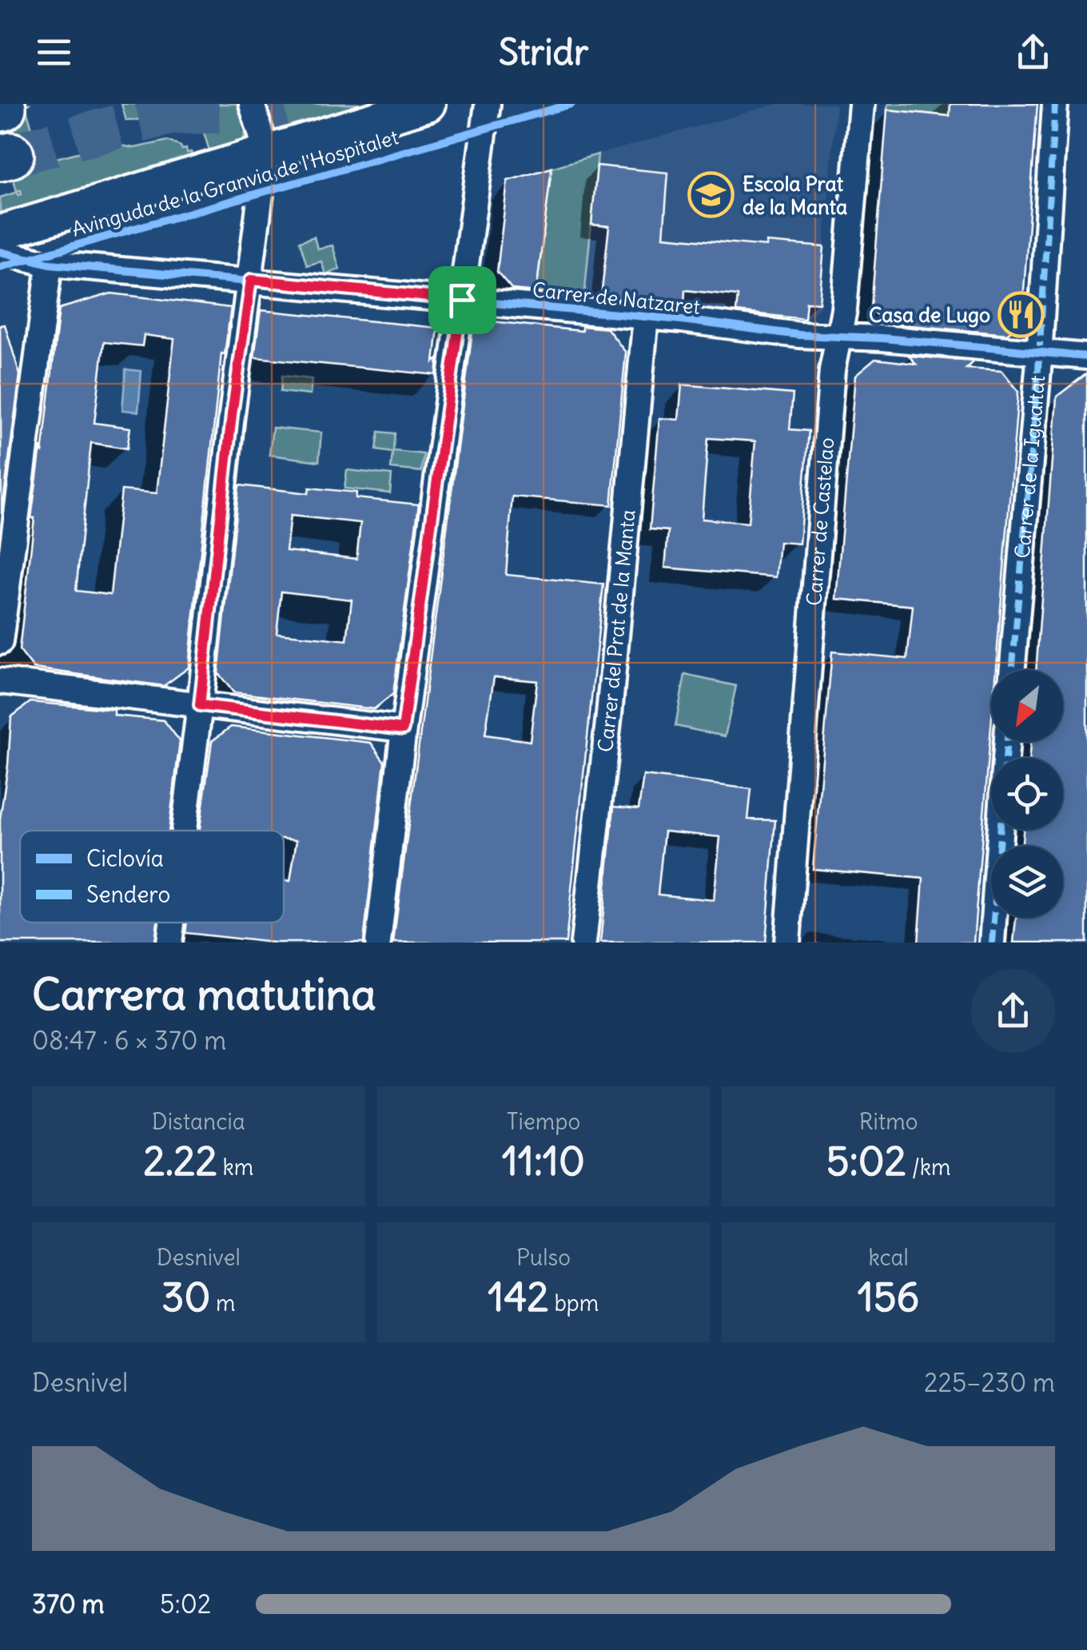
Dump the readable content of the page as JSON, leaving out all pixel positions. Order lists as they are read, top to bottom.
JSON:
{
  "streets": {
    "main road": ["Avinguda de la Granvia de l'Hospitalet"],
    "street": [
      "Carrer de Natzaret",
      "Carrer de la Igualtat",
      "Carrer de Castelao",
      "Carrer del Prat de la Manta"
    ]
  },
  "crossings": [
    ["Carrer de Natzaret", "Carrer de la Igualtat"],
    ["Carrer de Natzaret", "Carrer de Castelao"],
    ["Carrer de Natzaret", "Carrer del Prat de la Manta"]
  ],
  "places": {
    "school or university": ["Escola Prat de la Manta"],
    "restaurant": ["Casa de Lugo"]
  },
  "legend": ["Ciclovía", "Sendero"],
  "north": "bottom left",
  "page": {
    "header": "Stridr",
    "heading": ["Carrera matutina", "08:47 · 6 × 370 m"],
    "stats": [
      ["Distancia", "2.22 km"],
      ["Tiempo", "11:10"],
      ["Ritmo", "5:02 /km"],
      ["Desnivel", "30 m"],
      ["Pulso", "142 bpm"],
      ["kcal", "156"]
    ],
    "chart": ["Desnivel", "225–230 m"],
    "list": [
      {
        "name": "370 m",
        "note": "5:02"
      }
    ]
  }
}
